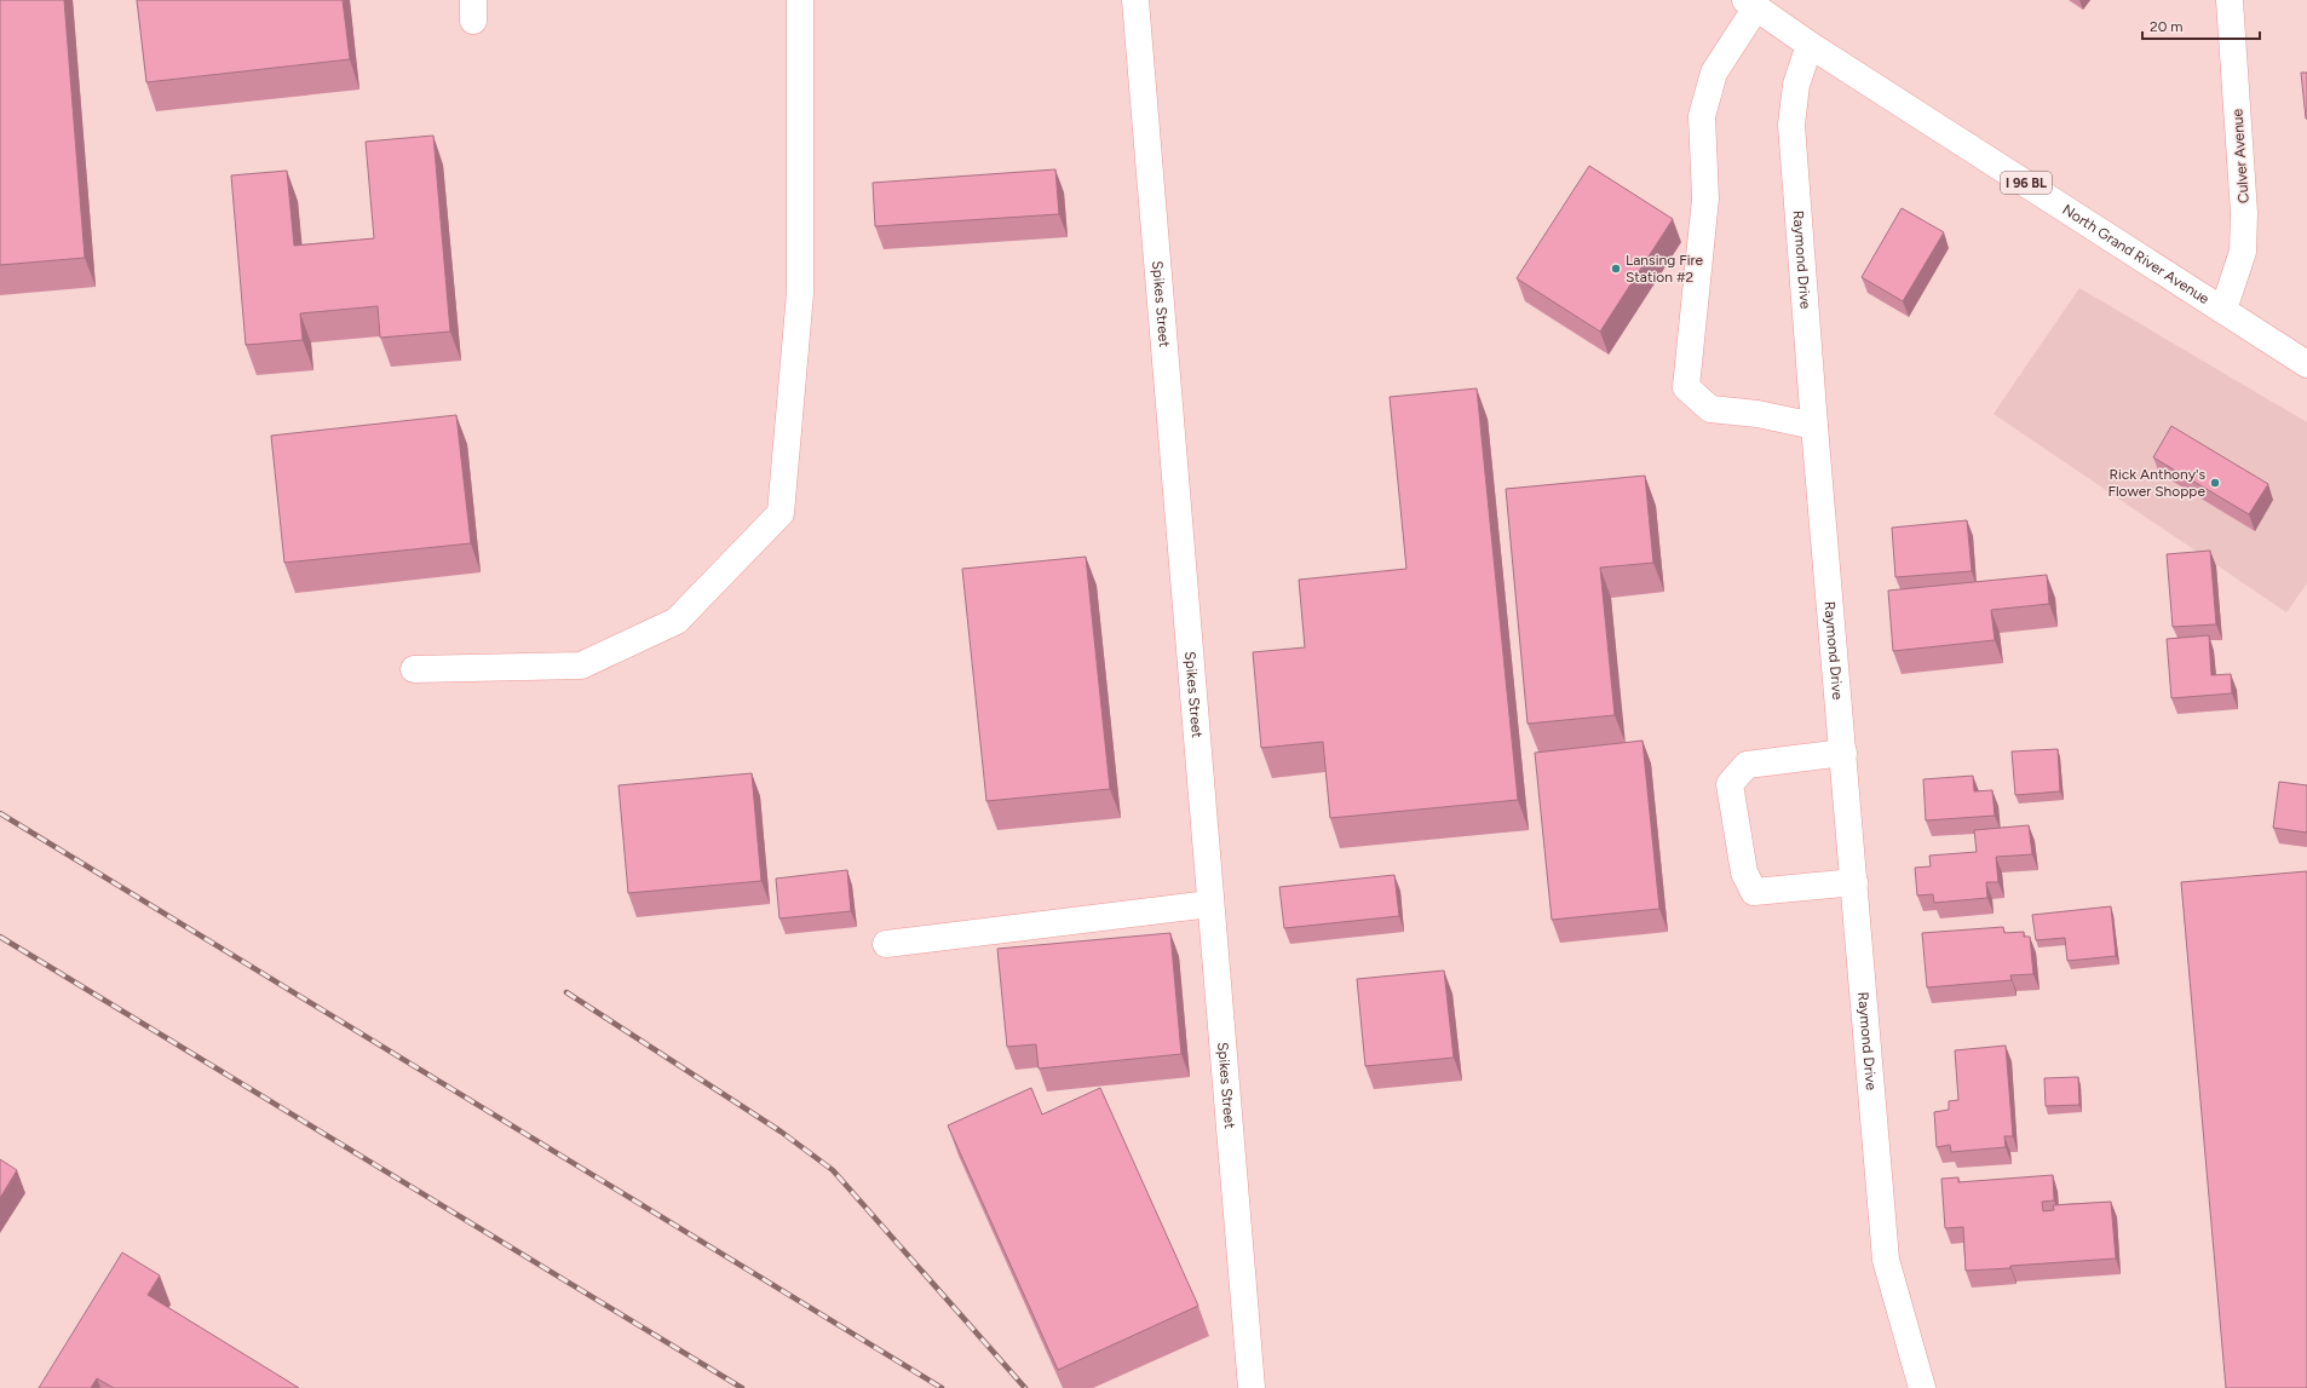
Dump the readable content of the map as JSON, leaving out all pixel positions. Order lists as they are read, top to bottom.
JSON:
{
  "streets": {
    "street": [
      "Culver Avenue",
      "I 96 BL",
      "North Grand River Avenue",
      "Raymond Drive",
      "Spikes Street"
    ]
  },
  "crossings": [
    ["Culver Avenue", "North Grand River Avenue"],
    ["North Grand River Avenue", "Raymond Drive"]
  ],
  "places": ["Lansing Fire Station #2", "Rick Anthony's Flower Shoppe"],
  "scale_bar": "20 m"
}
